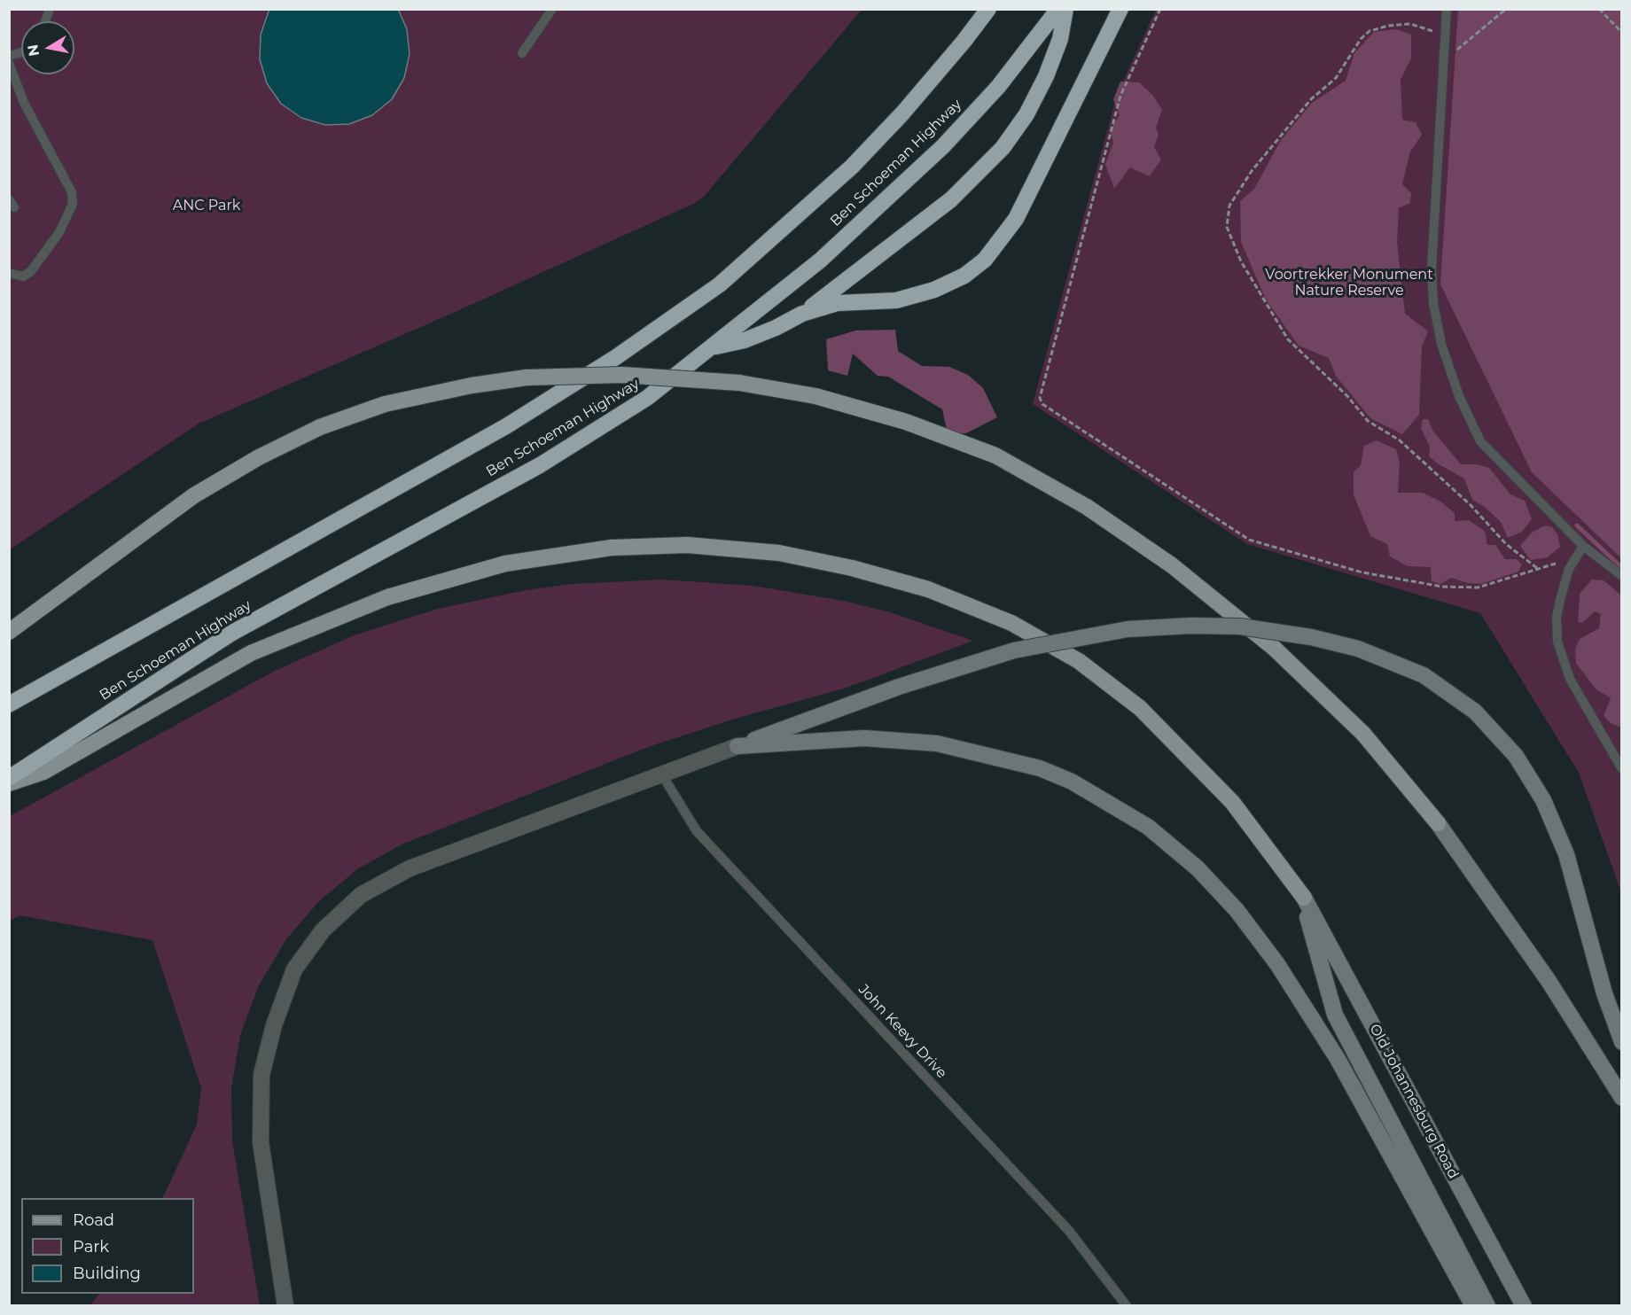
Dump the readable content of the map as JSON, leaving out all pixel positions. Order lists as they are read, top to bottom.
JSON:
{
  "streets": {
    "highway": ["Ben Schoeman Highway"],
    "main road": ["Old Johannesburg Road"],
    "lane": ["John Keevy Drive"]
  },
  "parks": ["ANC Park", "Voortrekker Monument Nature Reserve"],
  "legend": ["Road", "Park", "Building"],
  "north": "left"
}
